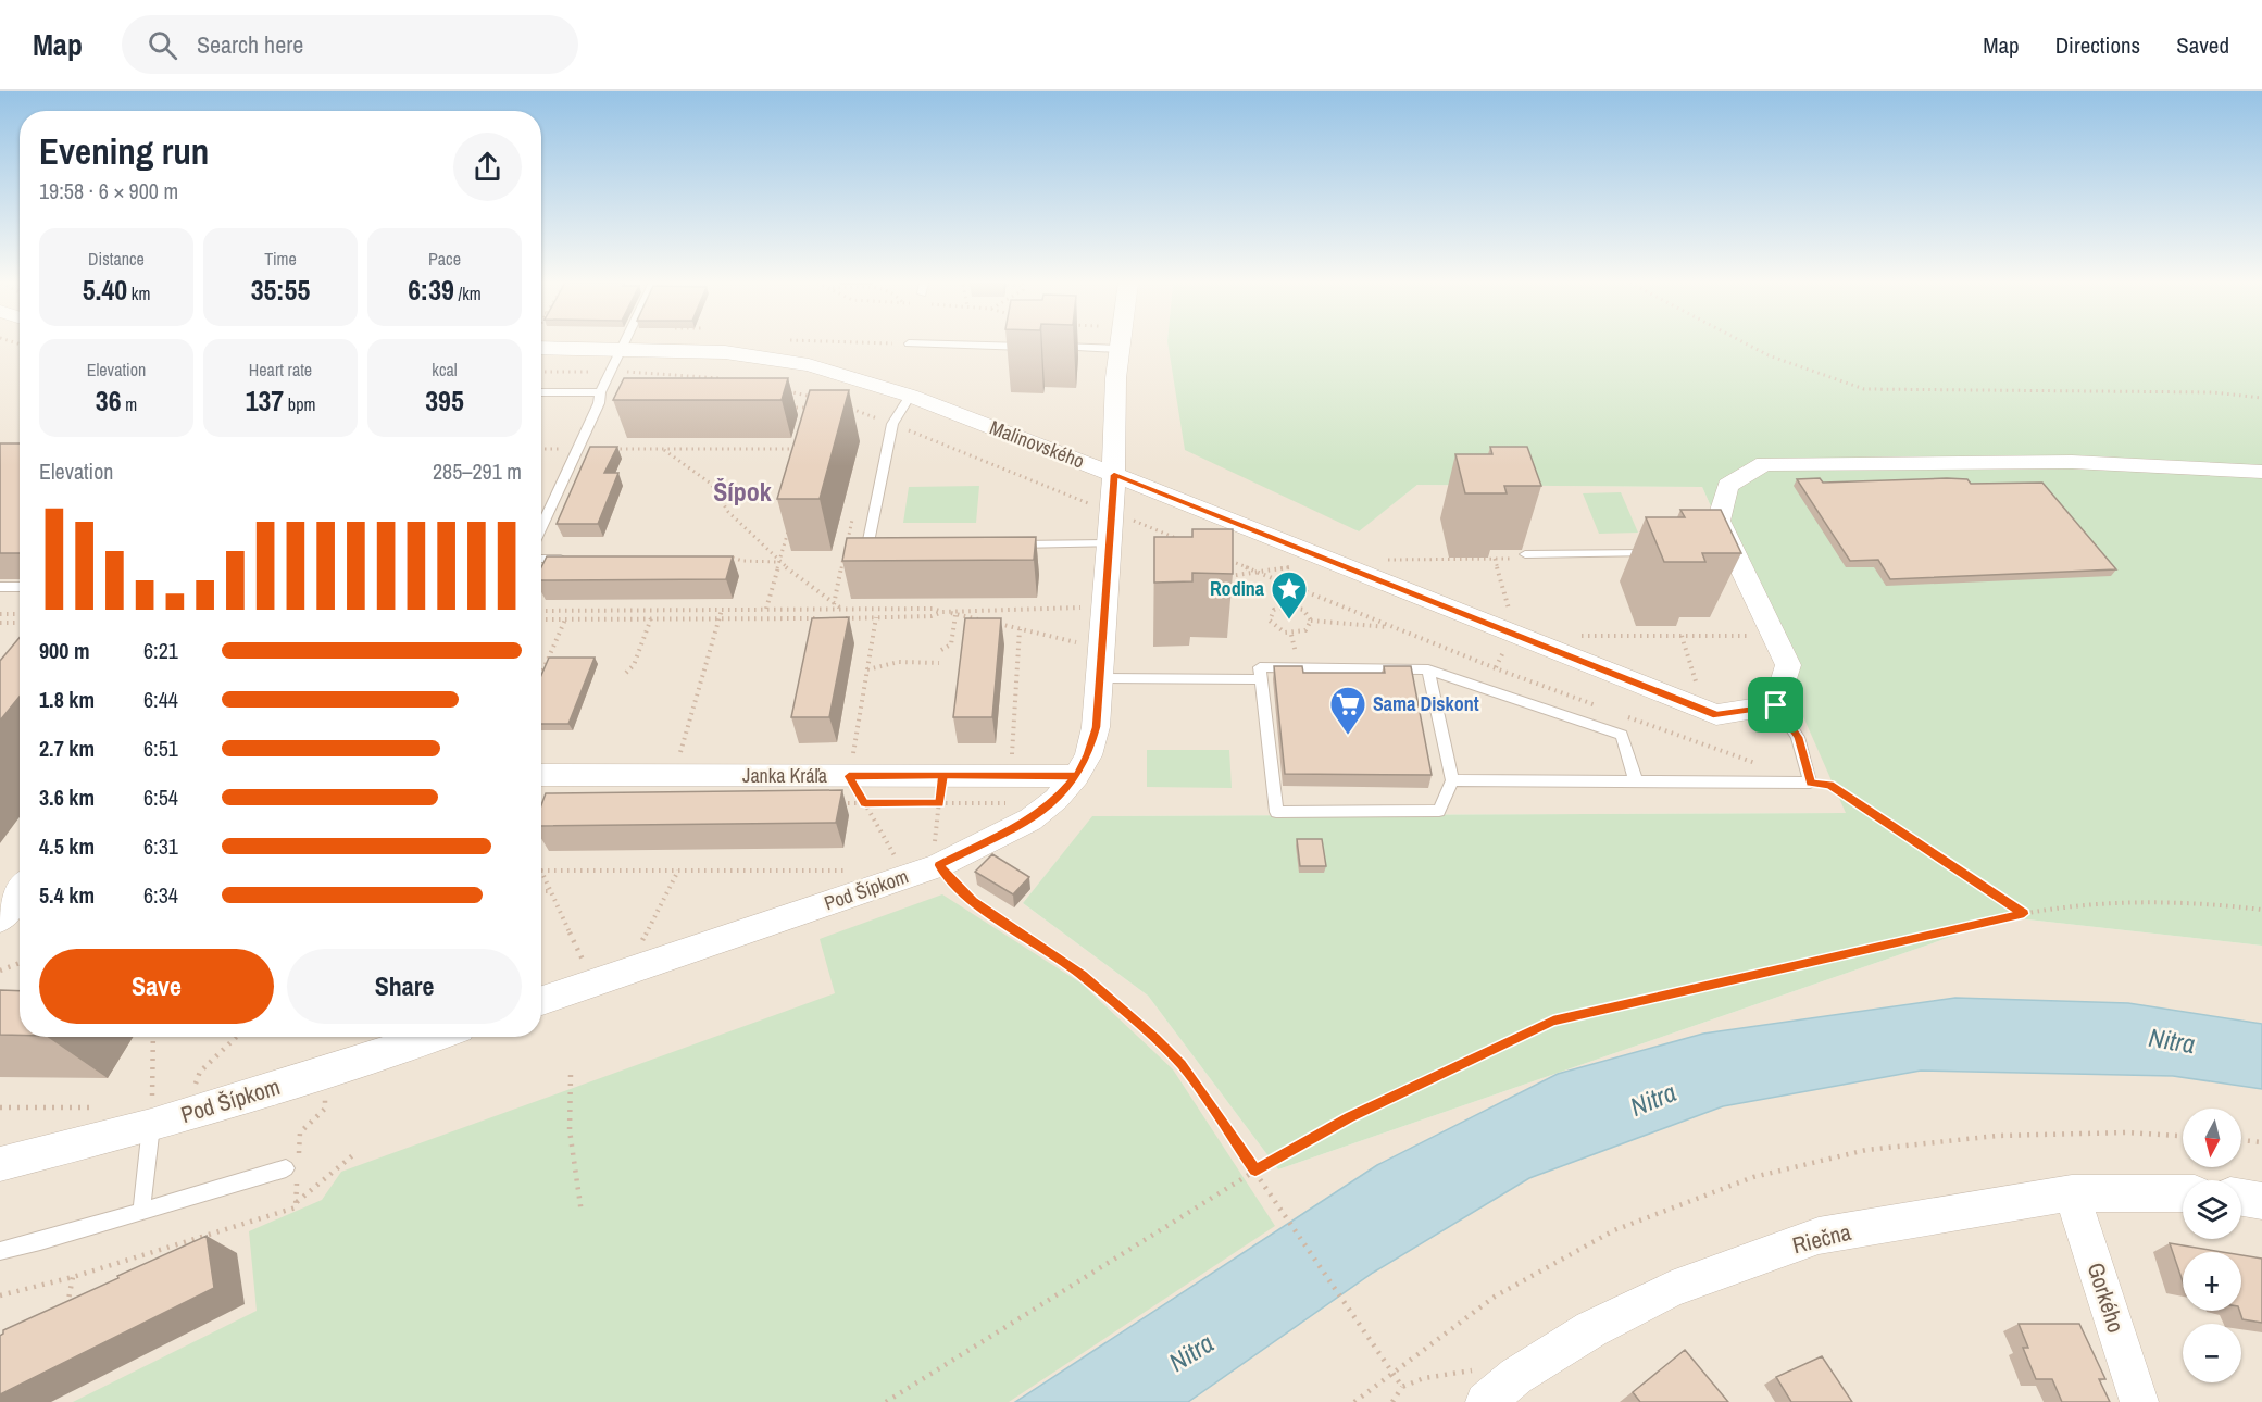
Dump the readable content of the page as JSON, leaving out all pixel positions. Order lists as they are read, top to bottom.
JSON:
{
  "streets": {
    "street": [
      "Malinovského",
      "Janka Kráľa",
      "Pod Šípkom",
      "Riečna",
      "Gorkého"
    ]
  },
  "crossings": [
    ["Malinovského", "Pod Šípkom"],
    ["Janka Kráľa", "Pod Šípkom"],
    ["Riečna", "Gorkého"]
  ],
  "districts": ["Šípok"],
  "water": ["Nitra"],
  "places": {
    "place": ["Rodina"],
    "supermarket": ["Sama Diskont"]
  },
  "north": "bottom",
  "page": {
    "header": "Map",
    "search": "Search here",
    "nav": ["Map", "Directions", "Saved"],
    "heading": ["Evening run", "19:58 · 6 × 900 m"],
    "stats": [
      ["Distance", "5.40 km"],
      ["Time", "35:55"],
      ["Pace", "6:39 /km"],
      ["Elevation", "36 m"],
      ["Heart rate", "137 bpm"],
      ["kcal", "395"]
    ],
    "chart": ["Elevation", "285–291 m"],
    "list": [
      {
        "name": "900 m",
        "note": "6:21"
      },
      {
        "name": "1.8 km",
        "note": "6:44"
      },
      {
        "name": "2.7 km",
        "note": "6:51"
      },
      {
        "name": "3.6 km",
        "note": "6:54"
      },
      {
        "name": "4.5 km",
        "note": "6:31"
      },
      {
        "name": "5.4 km",
        "note": "6:34"
      }
    ],
    "buttons": ["Save", "Share"],
    "map_buttons": ["+", "−"]
  }
}
